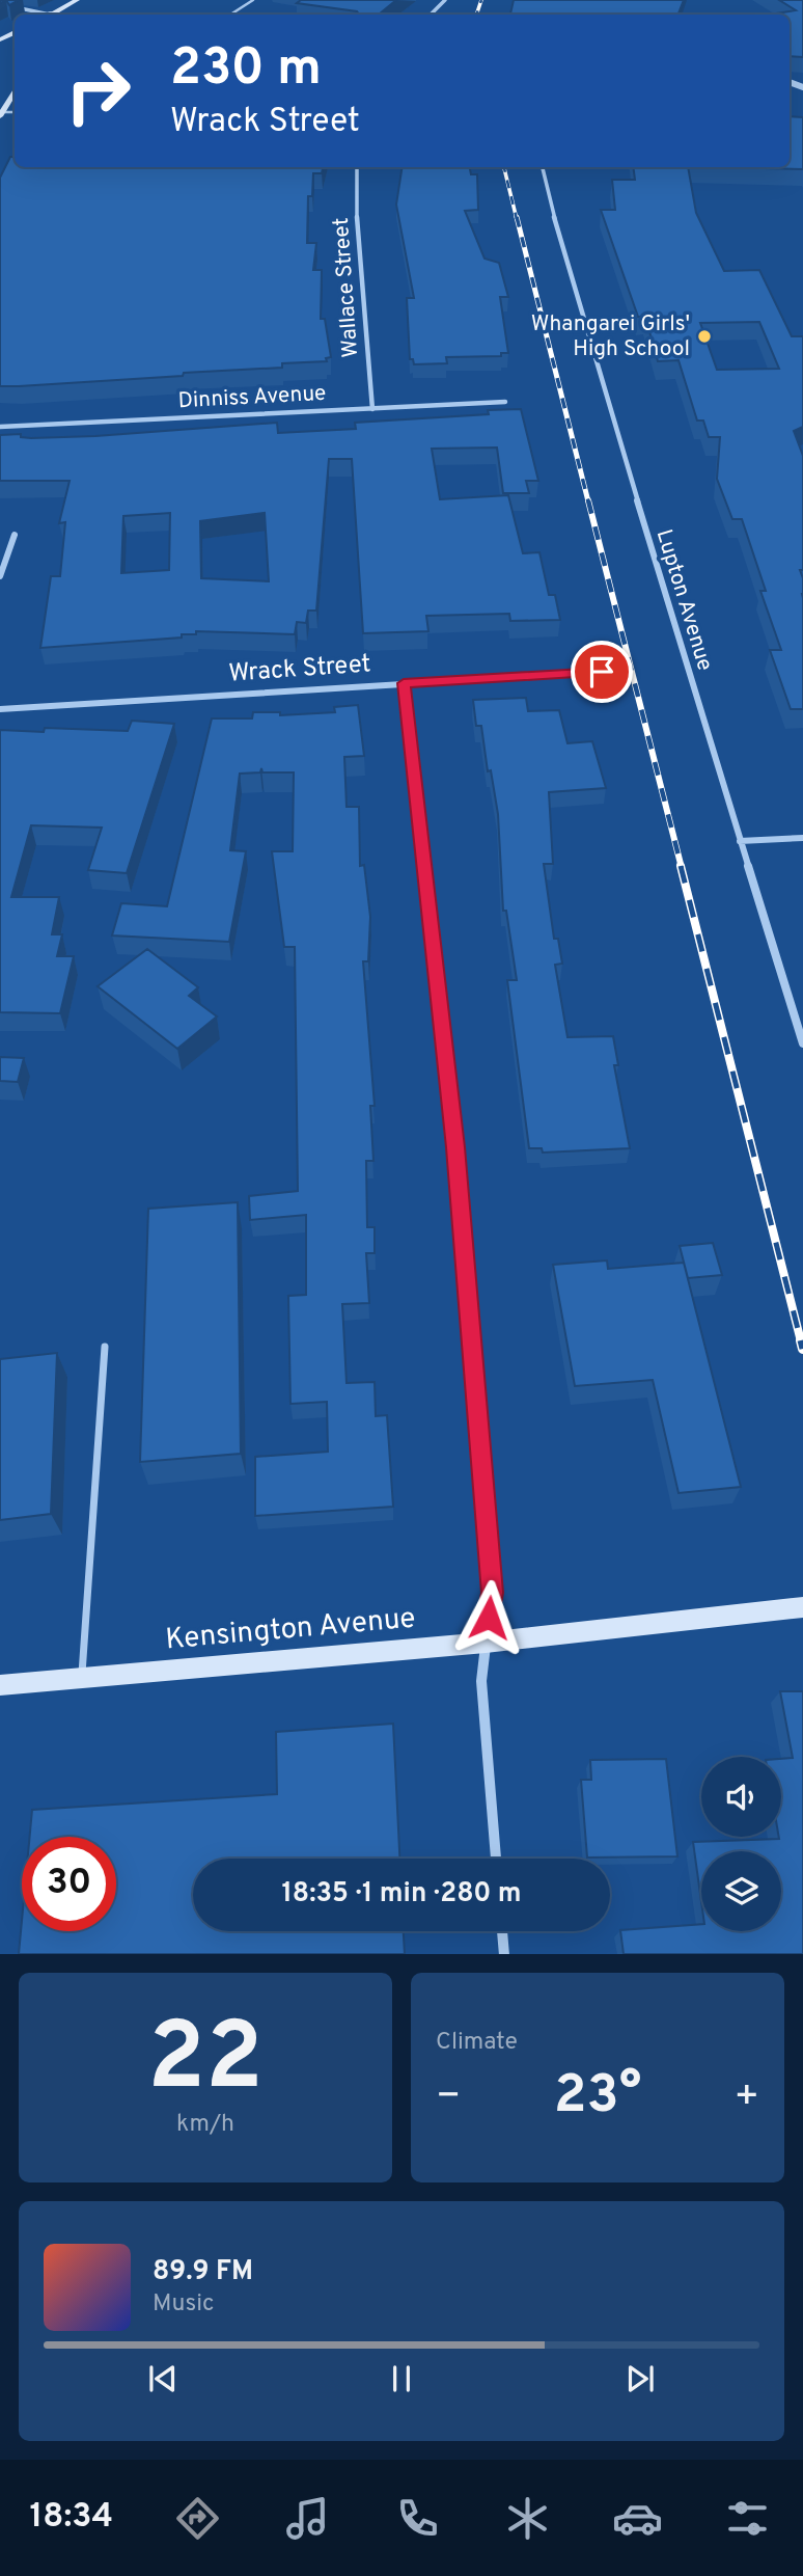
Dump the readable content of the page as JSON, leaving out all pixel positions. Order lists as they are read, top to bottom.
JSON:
{
  "streets": {
    "main road": ["Kensington Avenue"],
    "street": [
      "Wallace Street",
      "Dinniss Avenue",
      "Lupton Avenue",
      "Wrack Street"
    ]
  },
  "crossings": [
    ["Wallace Street", "Dinniss Avenue"]
  ],
  "places": ["Whangarei Girls' High School"],
  "page": {
    "turn": ["230 m", "Wrack Street"],
    "limit": "30",
    "trip": "18:35 · 1 min · 280 m",
    "tile": [
      ["22", "km/h"],
      "Climate"
    ],
    "heat": ["−", "23°", "+"],
    "song": ["89.9 FM", "Music"],
    "tabs": "18:34"
  }
}
